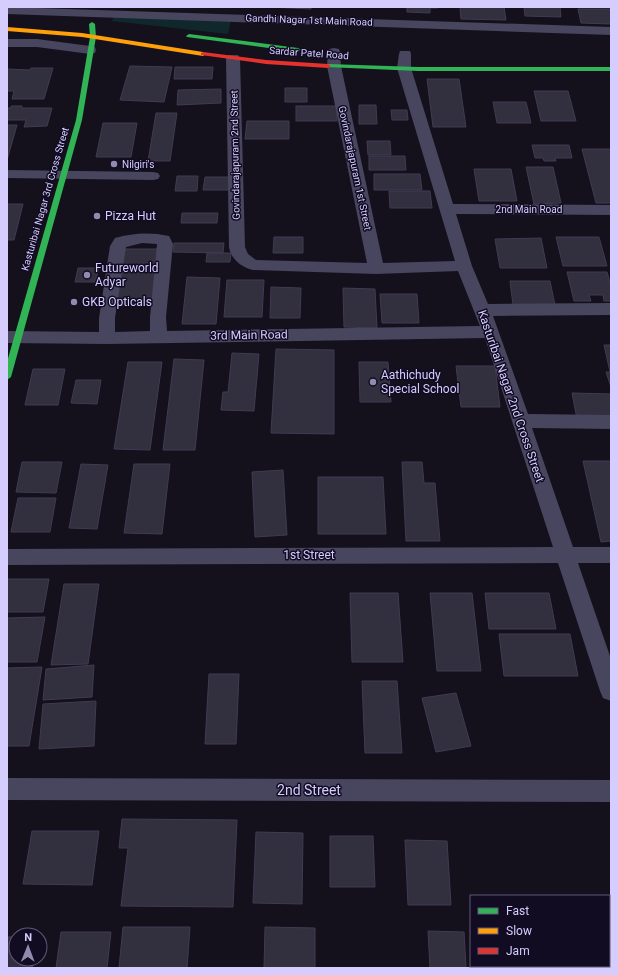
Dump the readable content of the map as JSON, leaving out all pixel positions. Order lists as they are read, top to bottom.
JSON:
{
  "streets": {
    "main road": ["Sardar Patel Road", "Kasturibai Nagar 3rd Cross Street"],
    "street": [
      "Gandhi Nagar 1st Main Road",
      "Govindarajapuram 2nd Street",
      "Govindarajapuram 1st Street",
      "2nd Main Road",
      "3rd Main Road",
      "Kasturibai Nagar 2nd Cross Street",
      "1st Street",
      "2nd Street"
    ]
  },
  "crossings": [
    ["Sardar Patel Road", "Govindarajapuram 2nd Street"],
    ["Sardar Patel Road", "Govindarajapuram 1st Street"],
    ["Sardar Patel Road", "Kasturibai Nagar 3rd Cross Street"],
    ["Sardar Patel Road", "Kasturibai Nagar 2nd Cross Street"],
    ["Govindarajapuram 2nd Street", "Govindarajapuram 1st Street"],
    ["Kasturibai Nagar 3rd Cross Street", "3rd Main Road"],
    ["2nd Main Road", "Kasturibai Nagar 2nd Cross Street"],
    ["3rd Main Road", "Kasturibai Nagar 2nd Cross Street"],
    ["Kasturibai Nagar 2nd Cross Street", "1st Street"]
  ],
  "places": [
    "Nilgiri's",
    "Pizza Hut",
    "Futureworld Adyar",
    "GKB Opticals",
    "Aathichudy Special School"
  ],
  "legend": ["Fast", "Slow", "Jam"],
  "north": "top"
}
